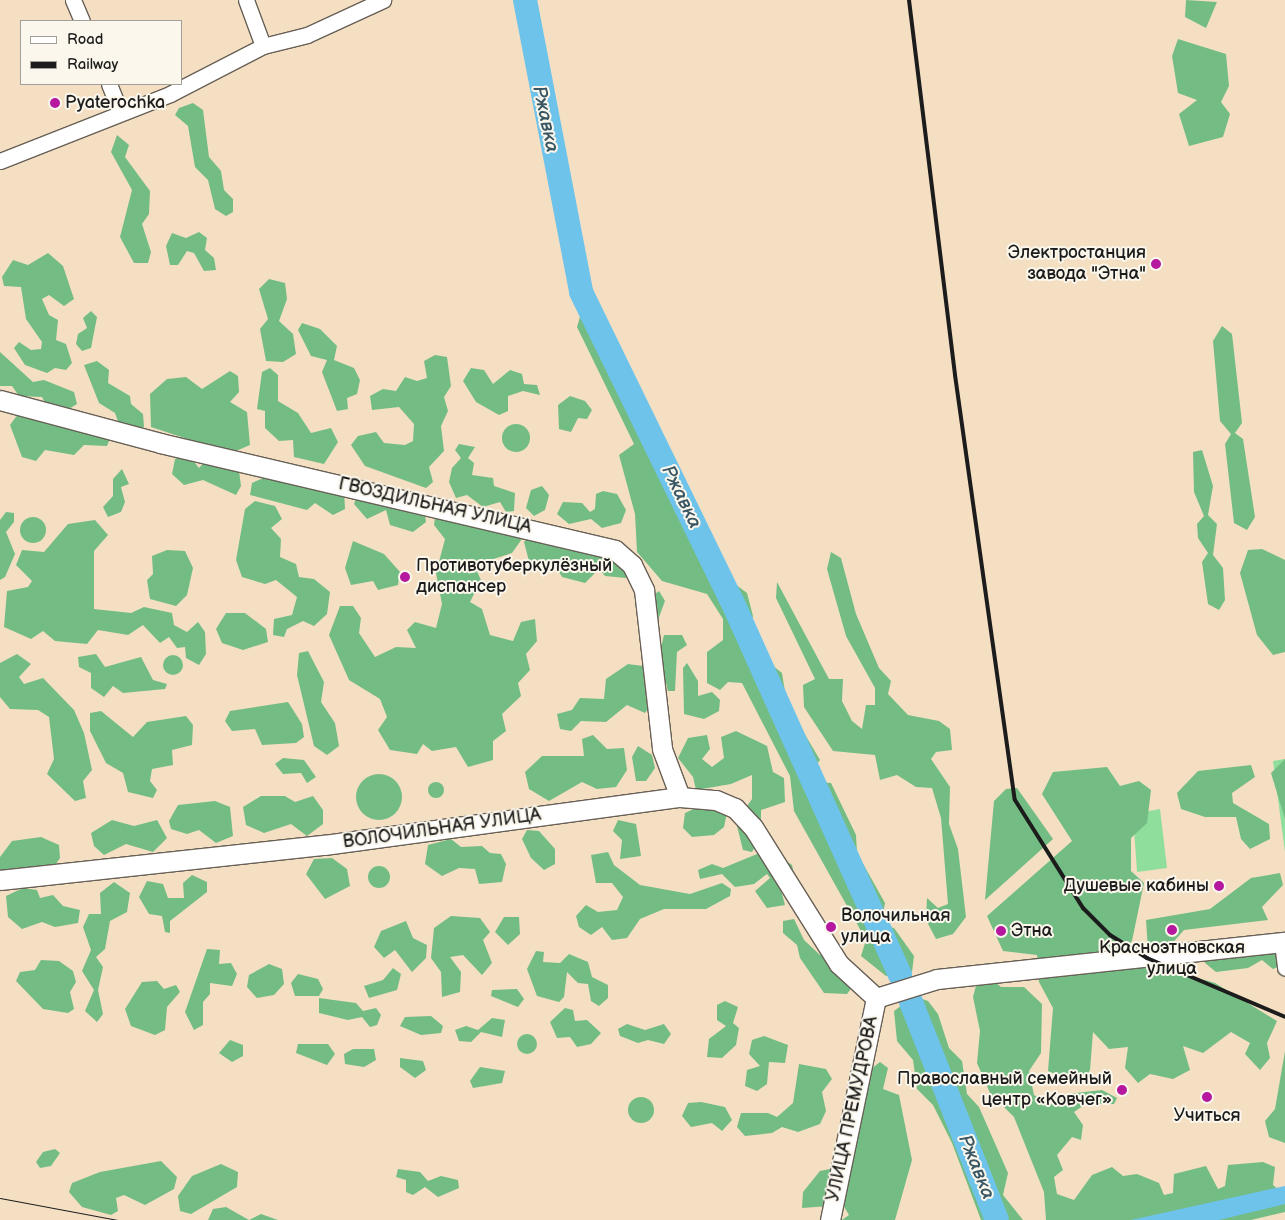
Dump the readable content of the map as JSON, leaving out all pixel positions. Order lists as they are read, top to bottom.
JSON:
{
  "streets": {
    "street": ["ГВОЗДИЛЬНАЯ УЛИЦА", "ВОЛОЧИЛЬНАЯ УЛИЦА", "УЛИЦА ПРЕМУДРОВА"]
  },
  "crossings": [
    ["ГВОЗДИЛЬНАЯ УЛИЦА", "ВОЛОЧИЛЬНАЯ УЛИЦА"],
    ["ВОЛОЧИЛЬНАЯ УЛИЦА", "УЛИЦА ПРЕМУДРОВА"]
  ],
  "water": ["Ржавка"],
  "places": [
    "Pyaterochka",
    "Электростанция завода \"Этна\"",
    "Противотуберкулёзный диспансер",
    "Душевые кабины",
    "Волочильная улица",
    "Красноэтновская улица",
    "Этна",
    "Православный семейный центр «Ковчег»",
    "Учиться"
  ],
  "legend": ["Road", "Railway"]
}
